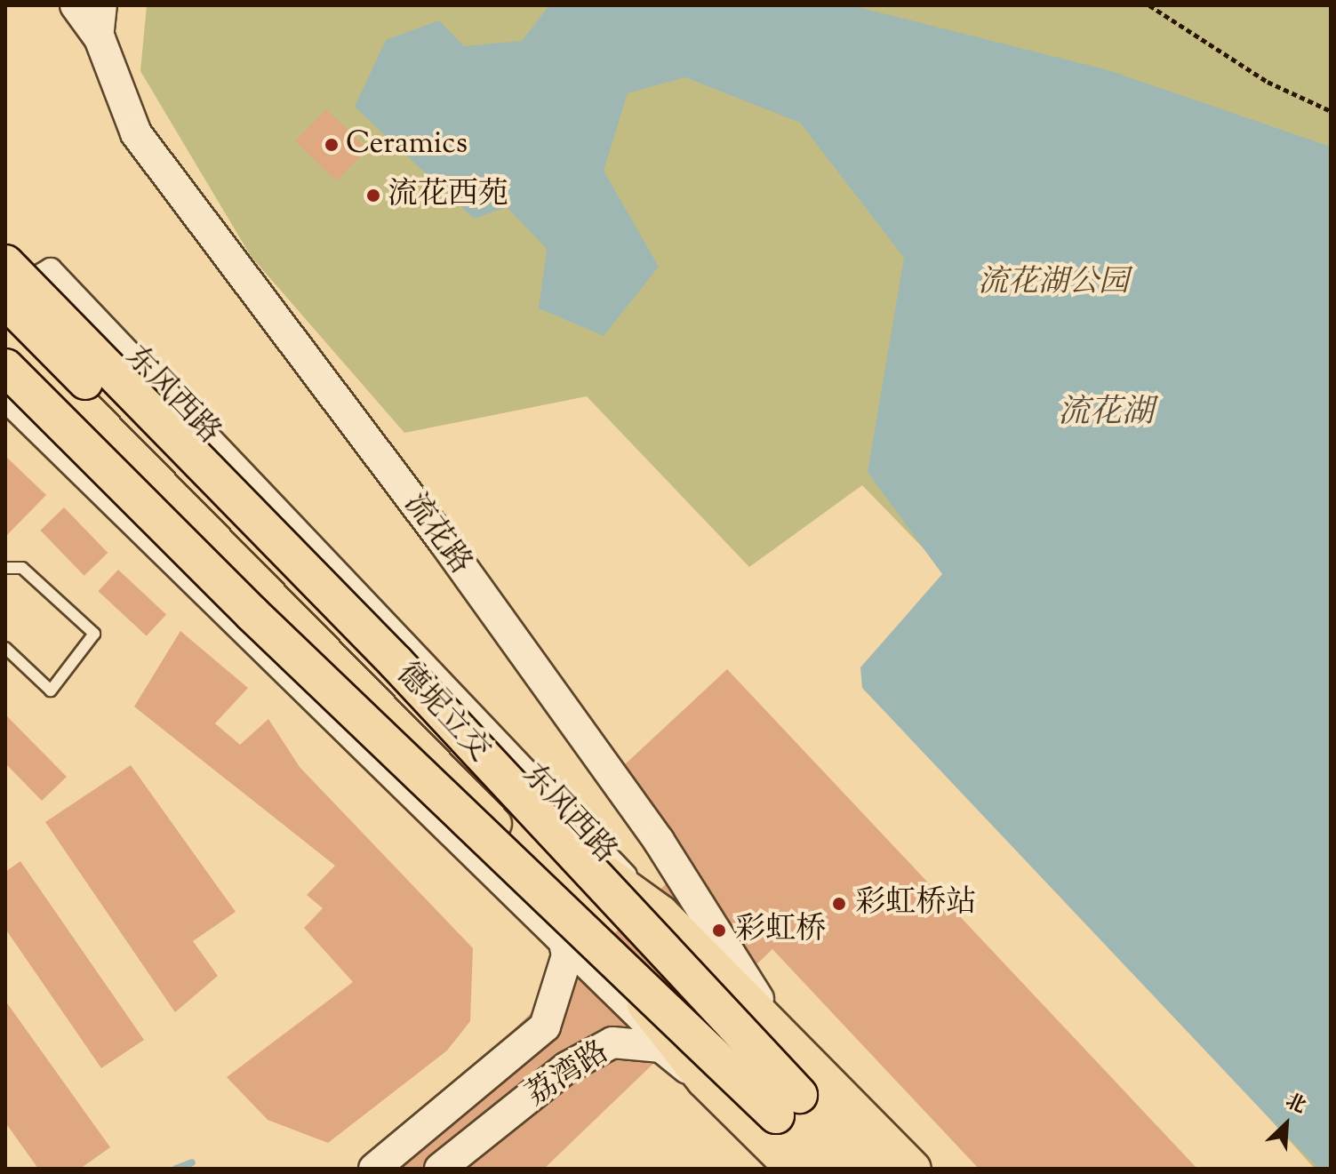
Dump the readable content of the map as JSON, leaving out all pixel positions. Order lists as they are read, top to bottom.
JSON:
{
  "streets": {
    "highway": ["德坭立交"],
    "main road": ["东风西路", "流花路", "荔湾路"]
  },
  "crossings": [
    ["东风西路", "流花路"],
    ["东风西路", "德坭立交"]
  ],
  "water": ["流花湖"],
  "parks": ["流花湖公园"],
  "places": [
    "Ceramics",
    "流花西苑",
    "彩虹桥站",
    "彩虹桥"
  ],
  "north": "top right"
}
